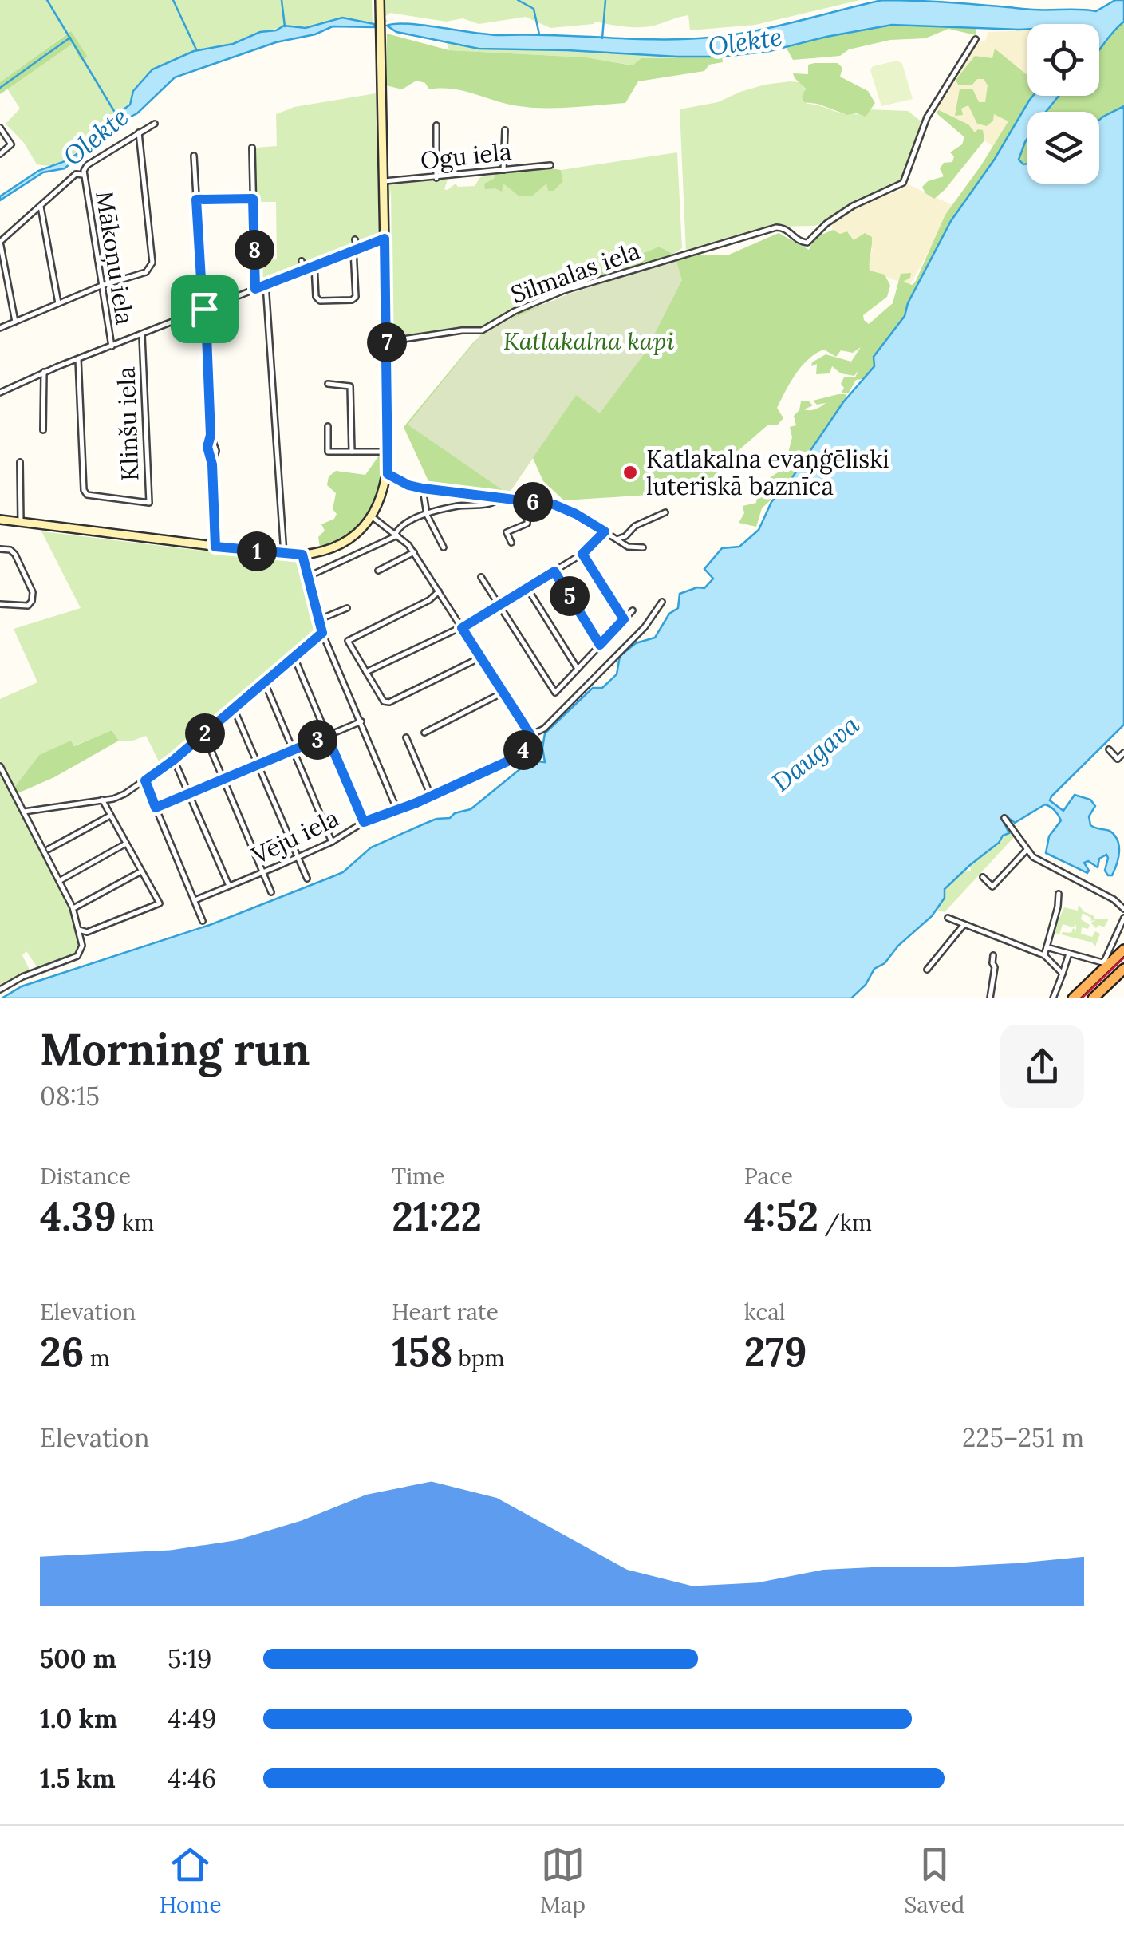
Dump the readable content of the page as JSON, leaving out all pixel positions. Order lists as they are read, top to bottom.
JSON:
{
  "streets": {
    "street": [
      "Ogu iela",
      "Mākoņu iela",
      "Silmalas iela",
      "Klinšu iela",
      "Vēju iela"
    ]
  },
  "water": ["Olekte", "Daugava"],
  "parks": ["Katlakalna kapi"],
  "places": ["Katlakalna evaņģēliski luteriskā baznīca"],
  "page": {
    "pins": [
      "8",
      "7",
      "6",
      "1",
      "5",
      "2",
      "3",
      "4"
    ],
    "heading": ["Morning run", "08:15"],
    "stats": [
      ["Distance", "4.39 km"],
      ["Time", "21:22"],
      ["Pace", "4:52 /km"],
      ["Elevation", "26 m"],
      ["Heart rate", "158 bpm"],
      ["kcal", "279"]
    ],
    "chart": ["Elevation", "225–251 m"],
    "list": [
      {
        "name": "500 m",
        "note": "5:19"
      },
      {
        "name": "1.0 km",
        "note": "4:49"
      },
      {
        "name": "1.5 km",
        "note": "4:46"
      }
    ],
    "tabs": ["Home", "Map", "Saved"]
  }
}
